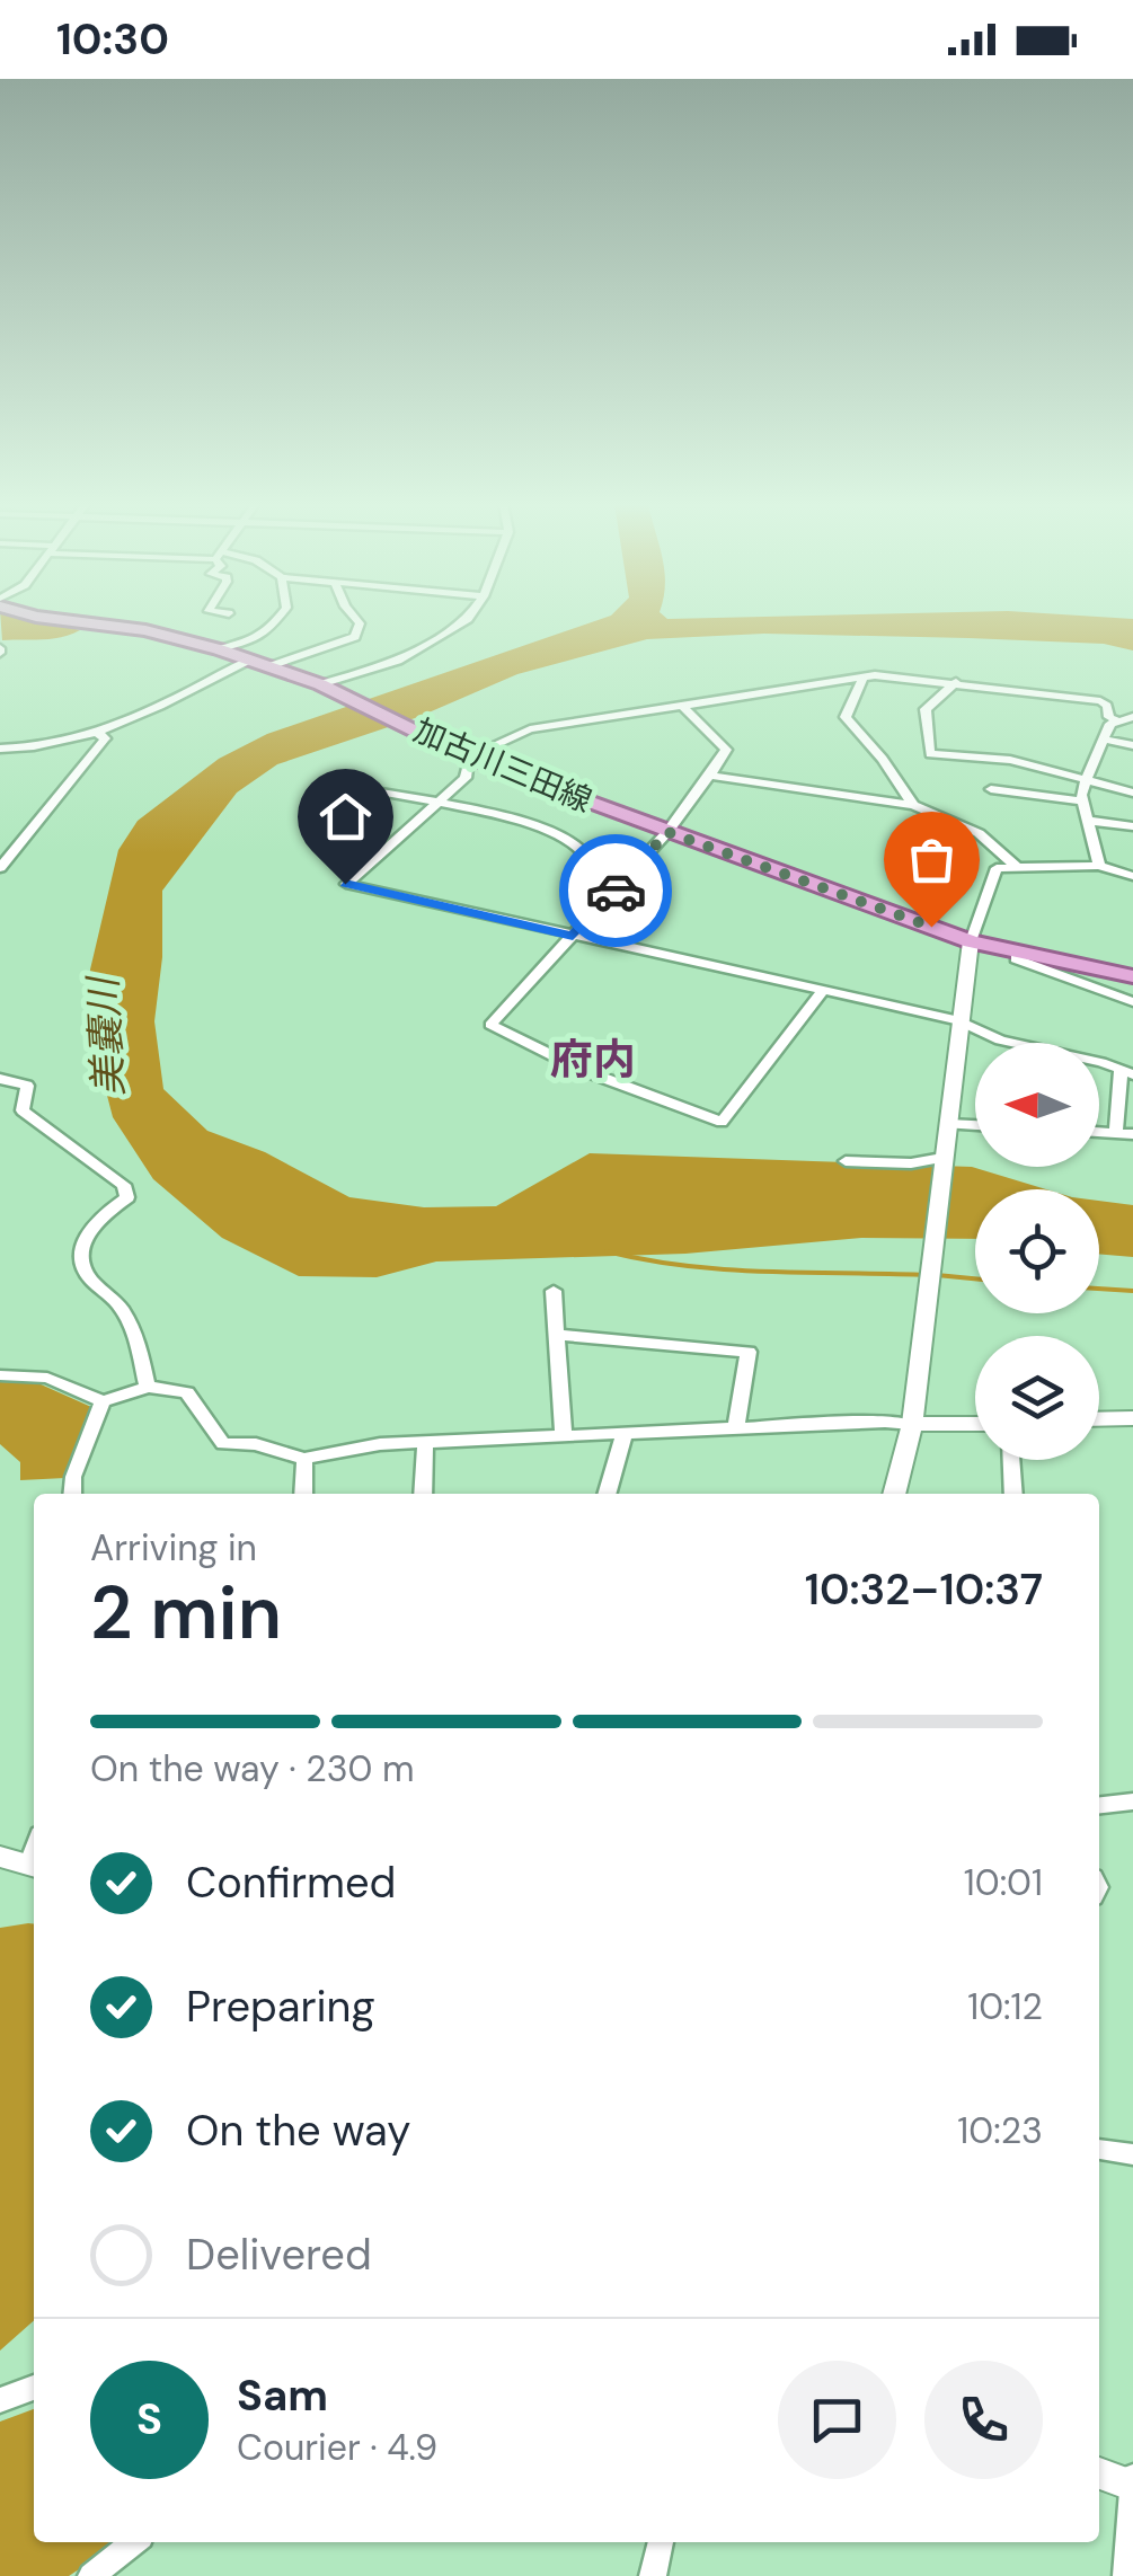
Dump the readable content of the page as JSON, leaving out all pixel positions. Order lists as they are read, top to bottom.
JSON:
{
  "streets": {
    "main road": ["加古川三田線"]
  },
  "districts": ["府内"],
  "water": ["美嚢川"],
  "north": "left",
  "page": {
    "status": "10:30",
    "heading": ["2 min", "Arriving in", "10:32–10:37"],
    "panel": ["Sam", "Courier · 4.9"],
    "bar": "On the way · 230 m",
    "list": [
      ["Confirmed", "10:01"],
      ["Preparing", "10:12"],
      ["On the way", "10:23"],
      "Delivered"
    ],
    "round": "S"
  }
}
